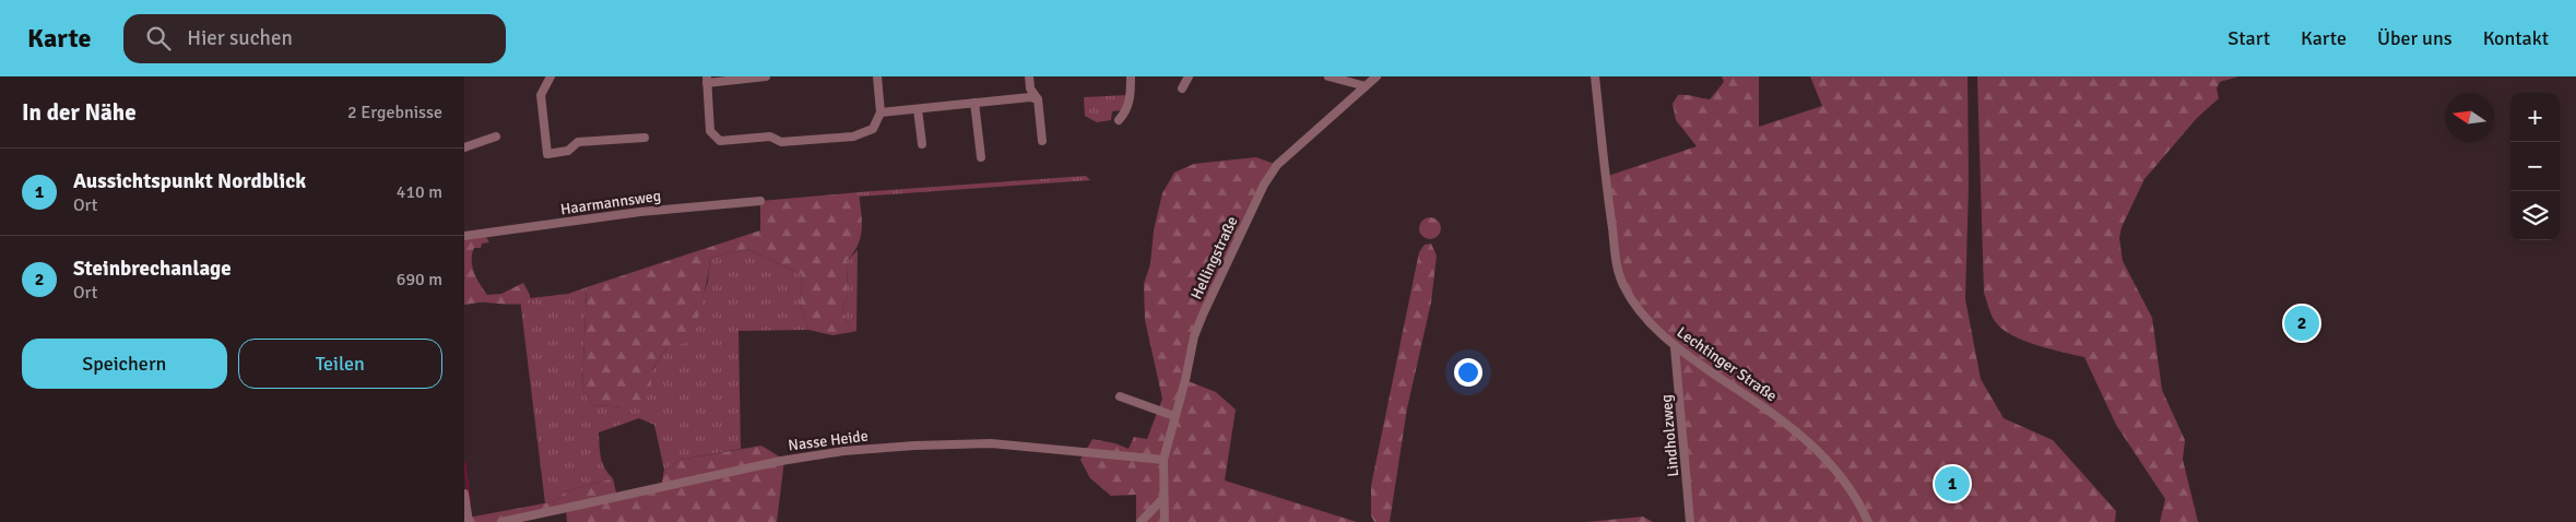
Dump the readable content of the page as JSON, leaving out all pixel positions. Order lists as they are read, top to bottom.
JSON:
{
  "streets": {
    "street": [
      "Haarmannsweg",
      "Hellingstraße",
      "Lechtinger Straße",
      "Lindholzweg",
      "Nasse Heide"
    ]
  },
  "crossings": [
    ["Hellingstraße", "Nasse Heide"],
    ["Lechtinger Straße", "Lindholzweg"]
  ],
  "north": "left",
  "page": {
    "header": "Karte",
    "search": "Hier suchen",
    "nav": [
      "Start",
      "Karte",
      "Über uns",
      "Kontakt"
    ],
    "heading": ["In der Nähe", "2 Ergebnisse"],
    "map_buttons": ["+", "−"],
    "list": [
      {
        "mark": "1",
        "name": "Aussichtspunkt Nordblick",
        "note": "Ort",
        "value": "410 m"
      },
      {
        "mark": "2",
        "name": "Steinbrechanlage",
        "note": "Ort",
        "value": "690 m"
      }
    ],
    "pins": ["2", "1"],
    "buttons": ["Speichern", "Teilen"]
  }
}
